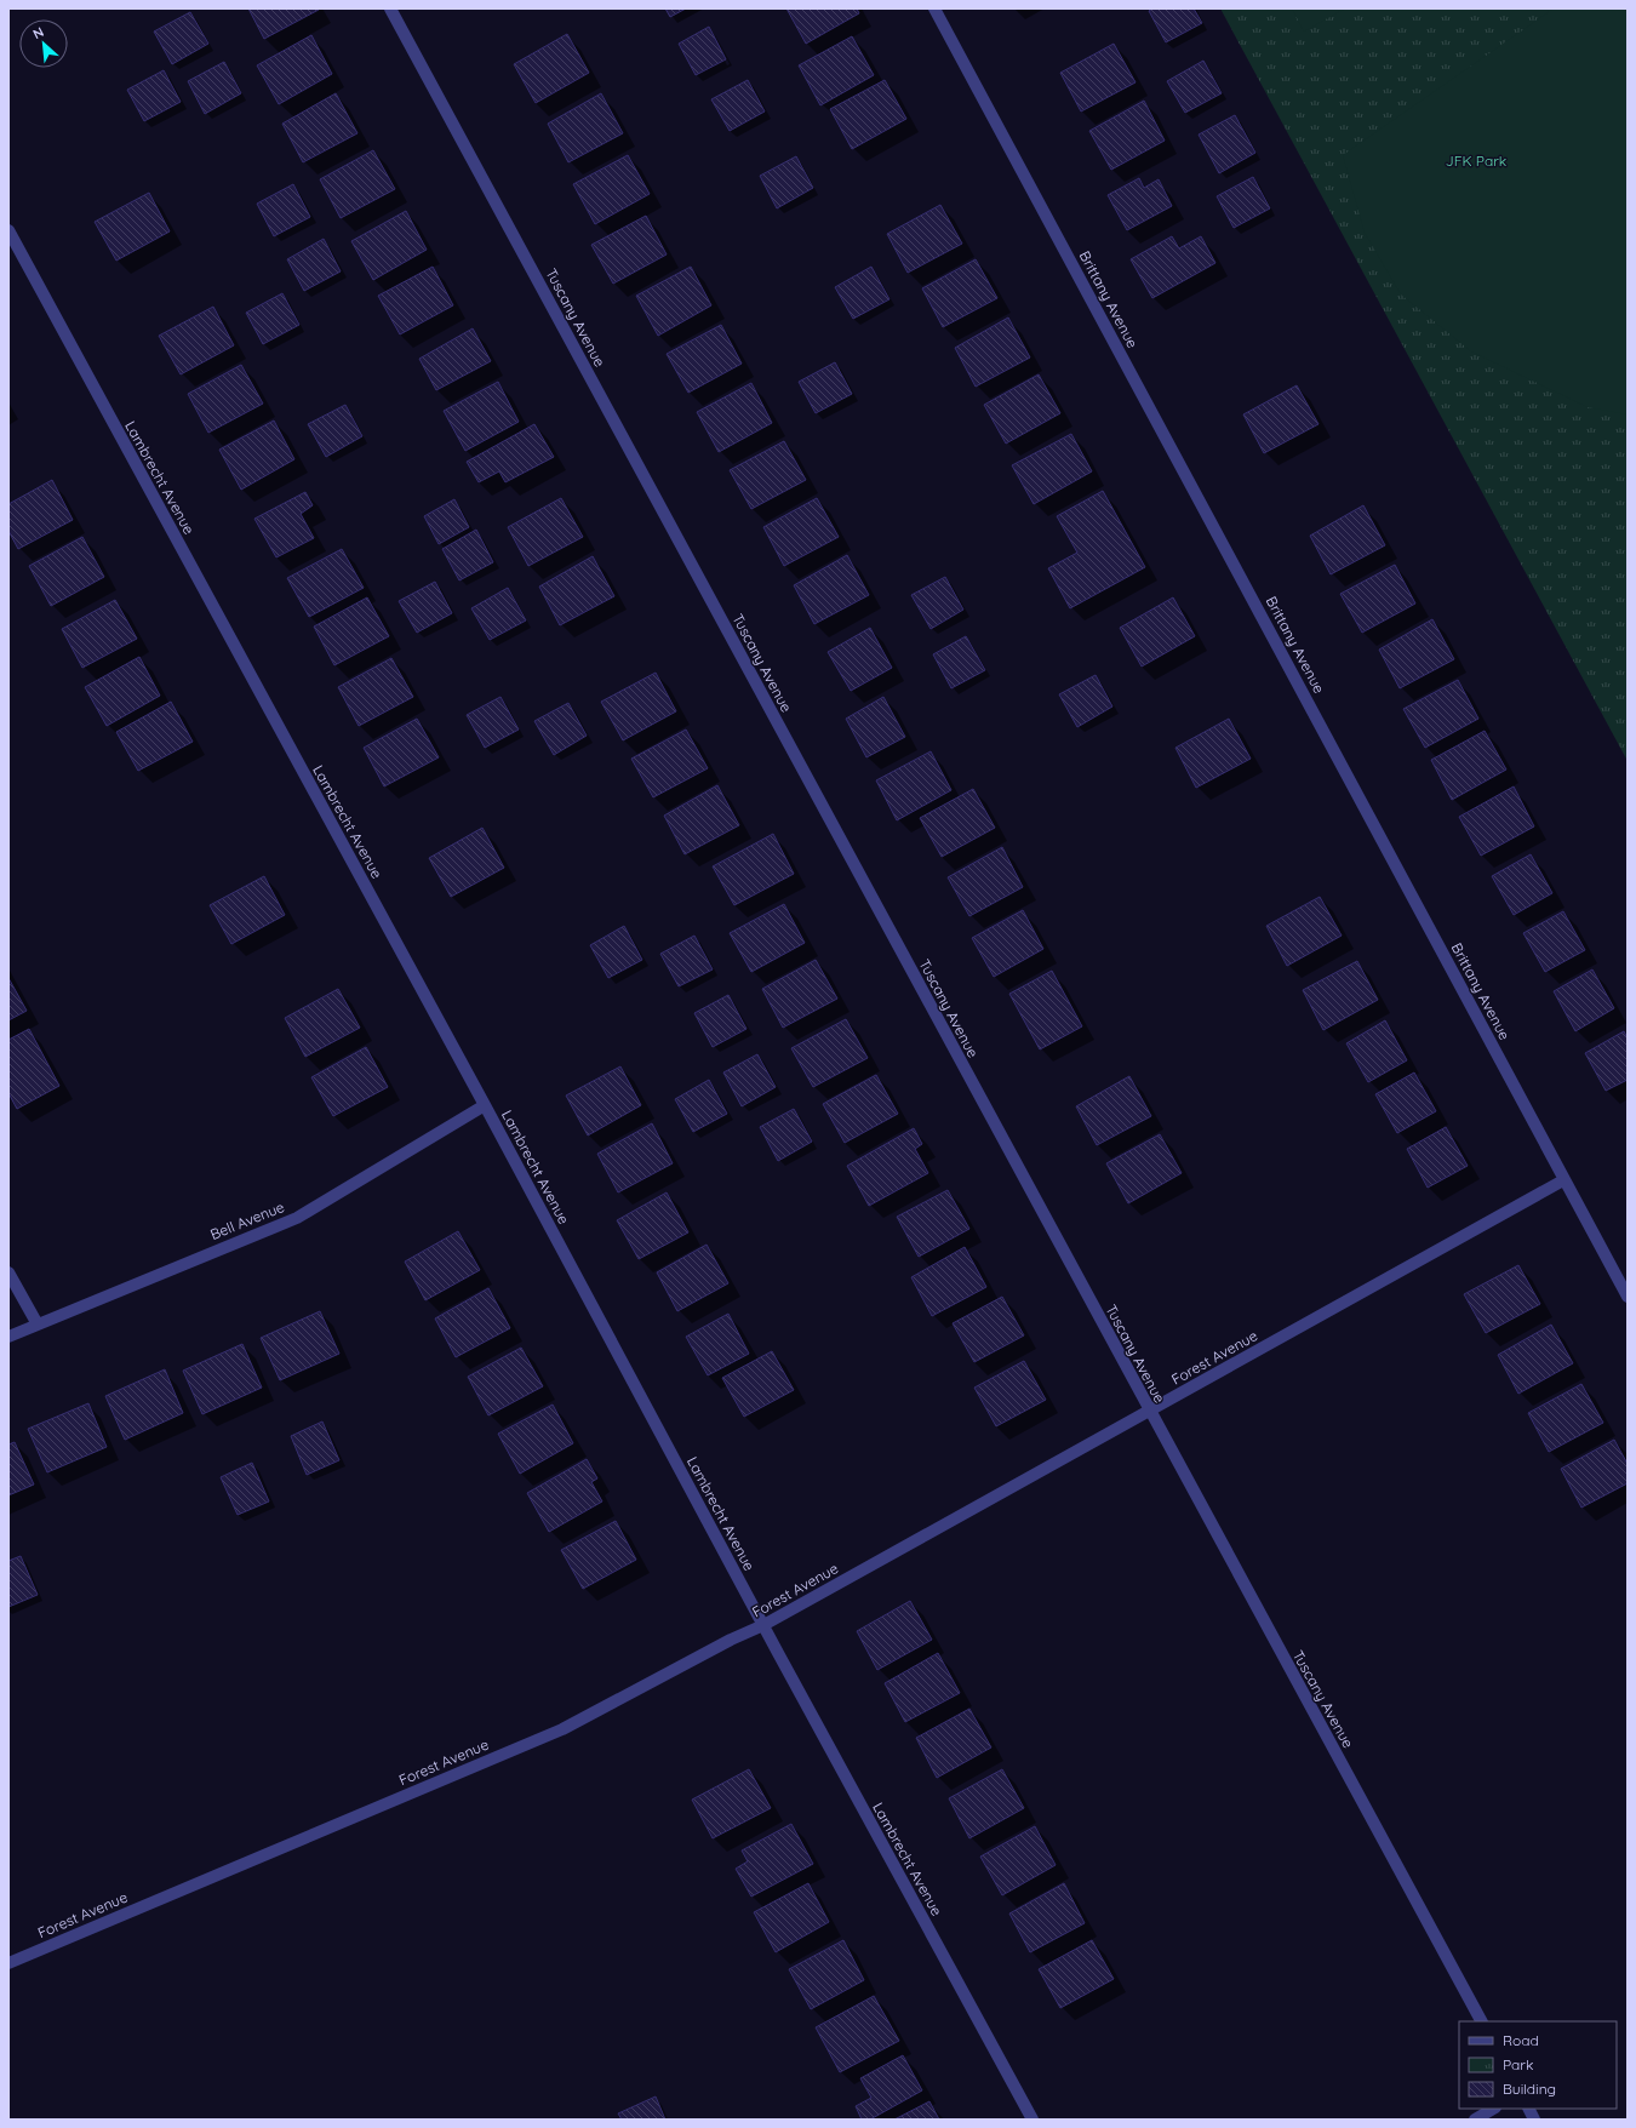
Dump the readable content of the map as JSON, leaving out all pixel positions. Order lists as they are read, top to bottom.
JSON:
{
  "streets": {
    "street": [
      "Brittany Avenue",
      "Tuscany Avenue",
      "Lambrecht Avenue",
      "Bell Avenue",
      "Forest Avenue"
    ]
  },
  "crossings": [
    ["Brittany Avenue", "Forest Avenue"],
    ["Tuscany Avenue", "Forest Avenue"],
    ["Lambrecht Avenue", "Bell Avenue"],
    ["Lambrecht Avenue", "Forest Avenue"]
  ],
  "parks": ["JFK Park"],
  "legend": ["Road", "Park", "Building"],
  "north": "top left"
}
